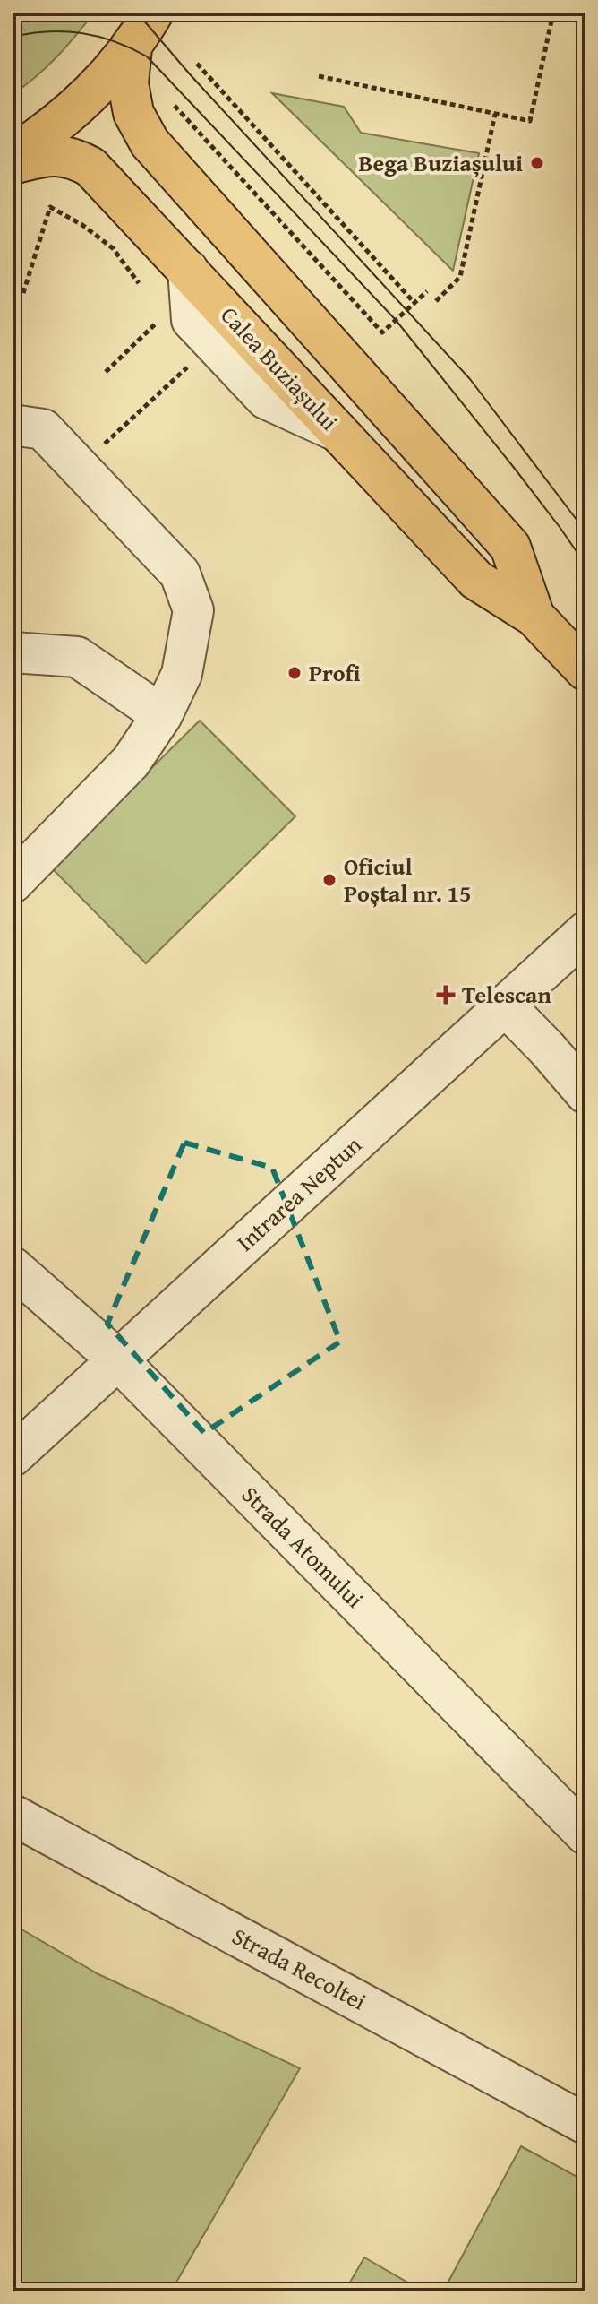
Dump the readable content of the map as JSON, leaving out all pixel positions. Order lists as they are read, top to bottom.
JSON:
{
  "streets": {
    "main road": ["Calea Buziașului"],
    "street": ["Intrarea Neptun", "Strada Atomului", "Strada Recoltei"]
  },
  "crossings": [
    ["Intrarea Neptun", "Strada Atomului"]
  ],
  "places": {
    "other": ["Bega Buziașului", "Profi", "Oficiul Poștal nr. 15"],
    "health": ["Telescan"]
  }
}
